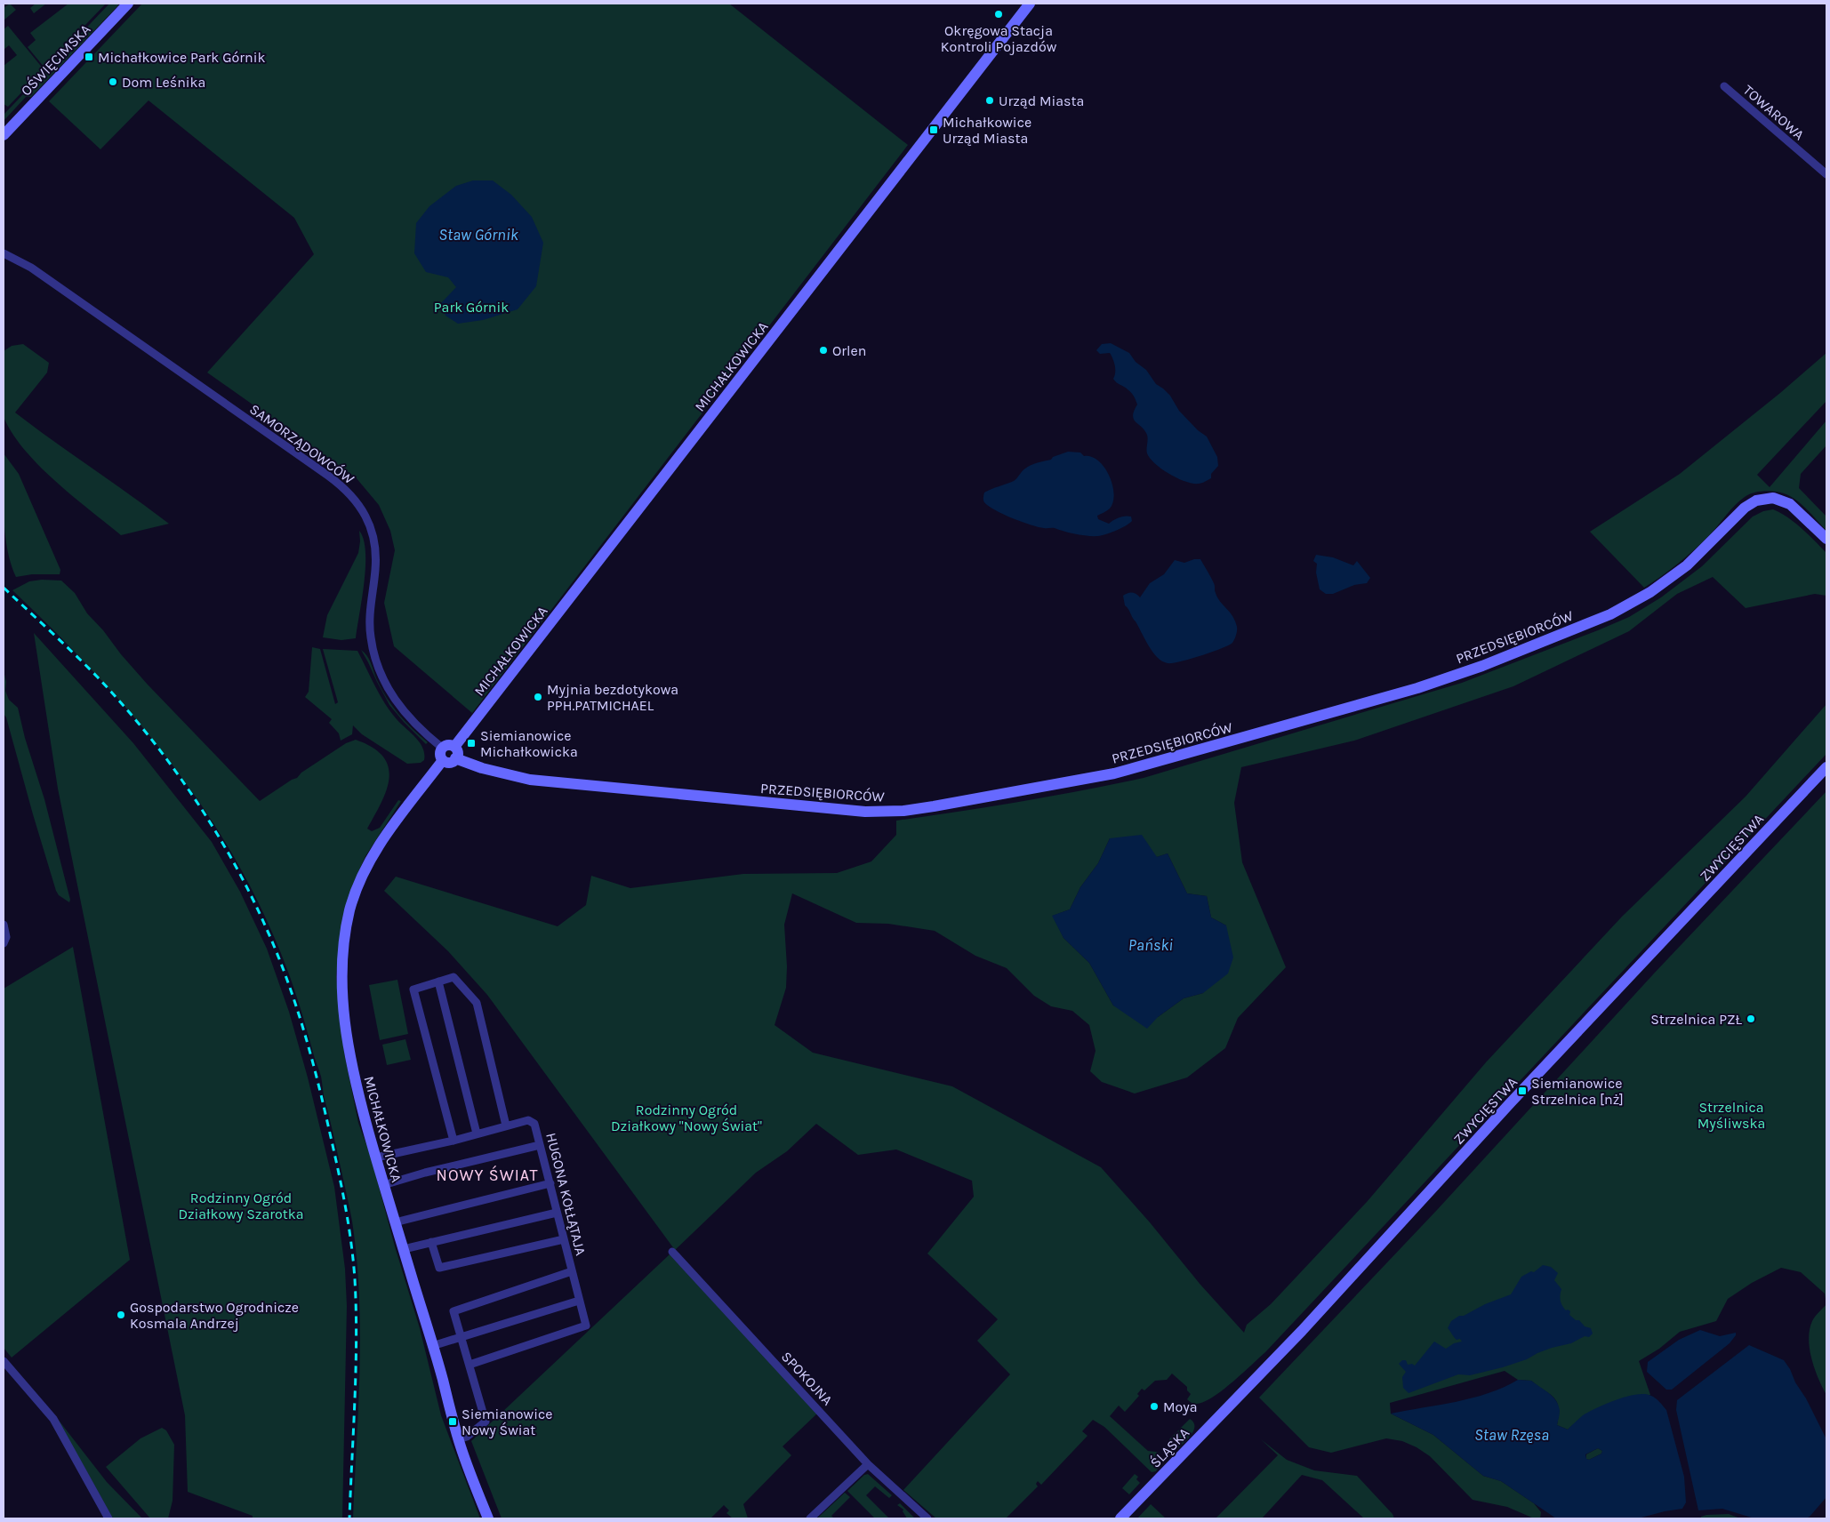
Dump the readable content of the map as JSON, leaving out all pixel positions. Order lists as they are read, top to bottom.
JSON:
{
  "streets": {
    "street": [
      "OŚWIĘCIMSKA",
      "TOWAROWA",
      "MICHAŁKOWICKA",
      "SAMORZĄDOWCÓW",
      "PRZEDSIĘBIORCÓW",
      "ZWYCIĘSTWA",
      "HUGONA KOŁŁĄTAJA",
      "SPOKOJNA",
      "ŚLĄSKA"
    ]
  },
  "crossings": [
    ["MICHAŁKOWICKA", "SAMORZĄDOWCÓW"],
    ["MICHAŁKOWICKA", "PRZEDSIĘBIORCÓW"],
    ["MICHAŁKOWICKA", "HUGONA KOŁŁĄTAJA"],
    ["SAMORZĄDOWCÓW", "PRZEDSIĘBIORCÓW"],
    ["ZWYCIĘSTWA", "ŚLĄSKA"]
  ],
  "districts": ["NOWY ŚWIAT"],
  "water": ["Staw Górnik", "Pański", "Staw Rzęsa"],
  "parks": [
    "Park Górnik",
    "Strzelnica Myśliwska",
    "Rodzinny Ogród Działkowy \"Nowy Świat\"",
    "Rodzinny Ogród Działkowy Szarotka"
  ],
  "places": {
    "other": [
      "Okręgowa Stacja Kontroli Pojazdów",
      "Dom Leśnika",
      "Urząd Miasta",
      "Orlen",
      "Myjnia bezdotykowa PPH.PATMICHAEL",
      "Strzelnica PZŁ",
      "Gospodarstwo Ogrodnicze Kosmala Andrzej",
      "Moya"
    ],
    "transit": [
      "Michałkowice Park Górnik",
      "Michałkowice Urząd Miasta",
      "Siemianowice Michałkowicka",
      "Siemianowice Strzelnica [nż]",
      "Siemianowice Nowy Świat"
    ]
  }
}
